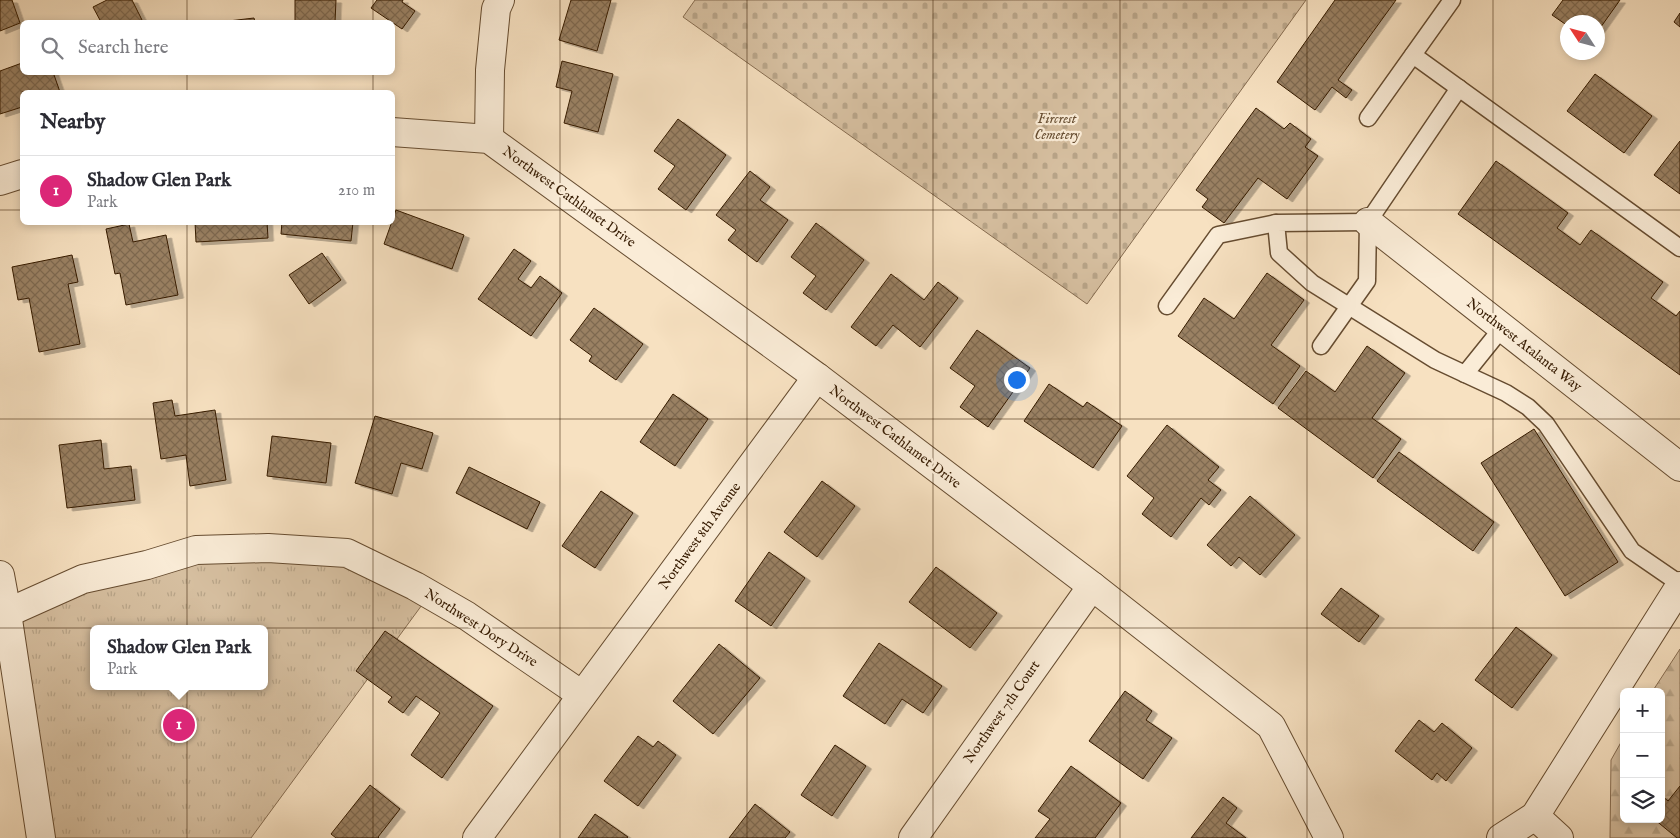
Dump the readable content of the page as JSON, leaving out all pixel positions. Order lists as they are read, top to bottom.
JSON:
{
  "streets": {
    "street": [
      "Northwest Cathlamet Drive",
      "Northwest Atalanta Way",
      "Northwest 8th Avenue",
      "Northwest Dory Drive",
      "Northwest 7th Court"
    ]
  },
  "crossings": [
    ["Northwest Cathlamet Drive", "Northwest 8th Avenue"],
    ["Northwest Cathlamet Drive", "Northwest 7th Court"],
    ["Northwest 8th Avenue", "Northwest Dory Drive"]
  ],
  "parks": ["Fircrest Cemetery"],
  "north": "top left",
  "page": {
    "search": "Search here",
    "heading": "Nearby",
    "list": [
      {
        "mark": "1",
        "name": "Shadow Glen Park",
        "note": "Park",
        "value": "210 m"
      }
    ],
    "popup": ["Shadow Glen Park", "Park"],
    "map_buttons": ["+", "−"],
    "pins": "1"
  }
}
